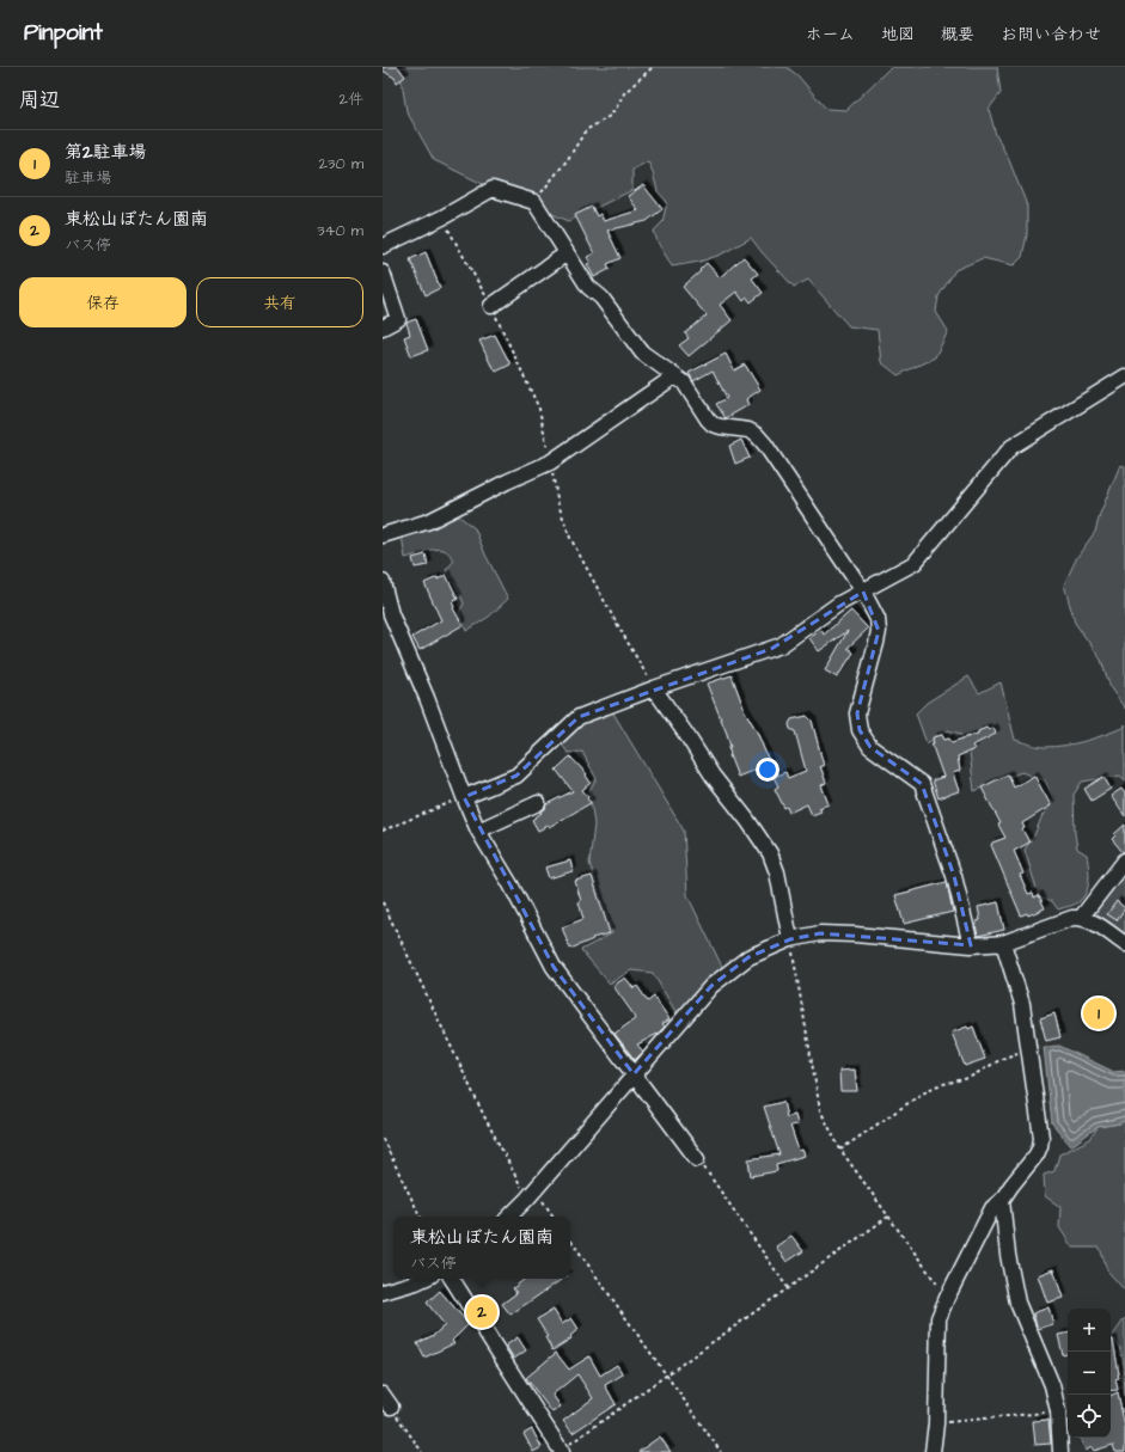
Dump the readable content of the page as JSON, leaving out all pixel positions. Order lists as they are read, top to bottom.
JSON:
{
  "page": {
    "header": "Pinpoint",
    "nav": [
      "ホーム",
      "地図",
      "概要",
      "お問い合わせ"
    ],
    "heading": ["周辺", "2件"],
    "list": [
      {
        "mark": "1",
        "name": "第2駐車場",
        "note": "駐車場",
        "value": "230 m"
      },
      {
        "mark": "2",
        "name": "東松山ぼたん園南",
        "note": "バス停",
        "value": "340 m"
      }
    ],
    "buttons": ["保存", "共有"],
    "pins": ["1", "2"],
    "popup": ["東松山ぼたん園南", "バス停"],
    "map_buttons": ["+", "−"]
  }
}
